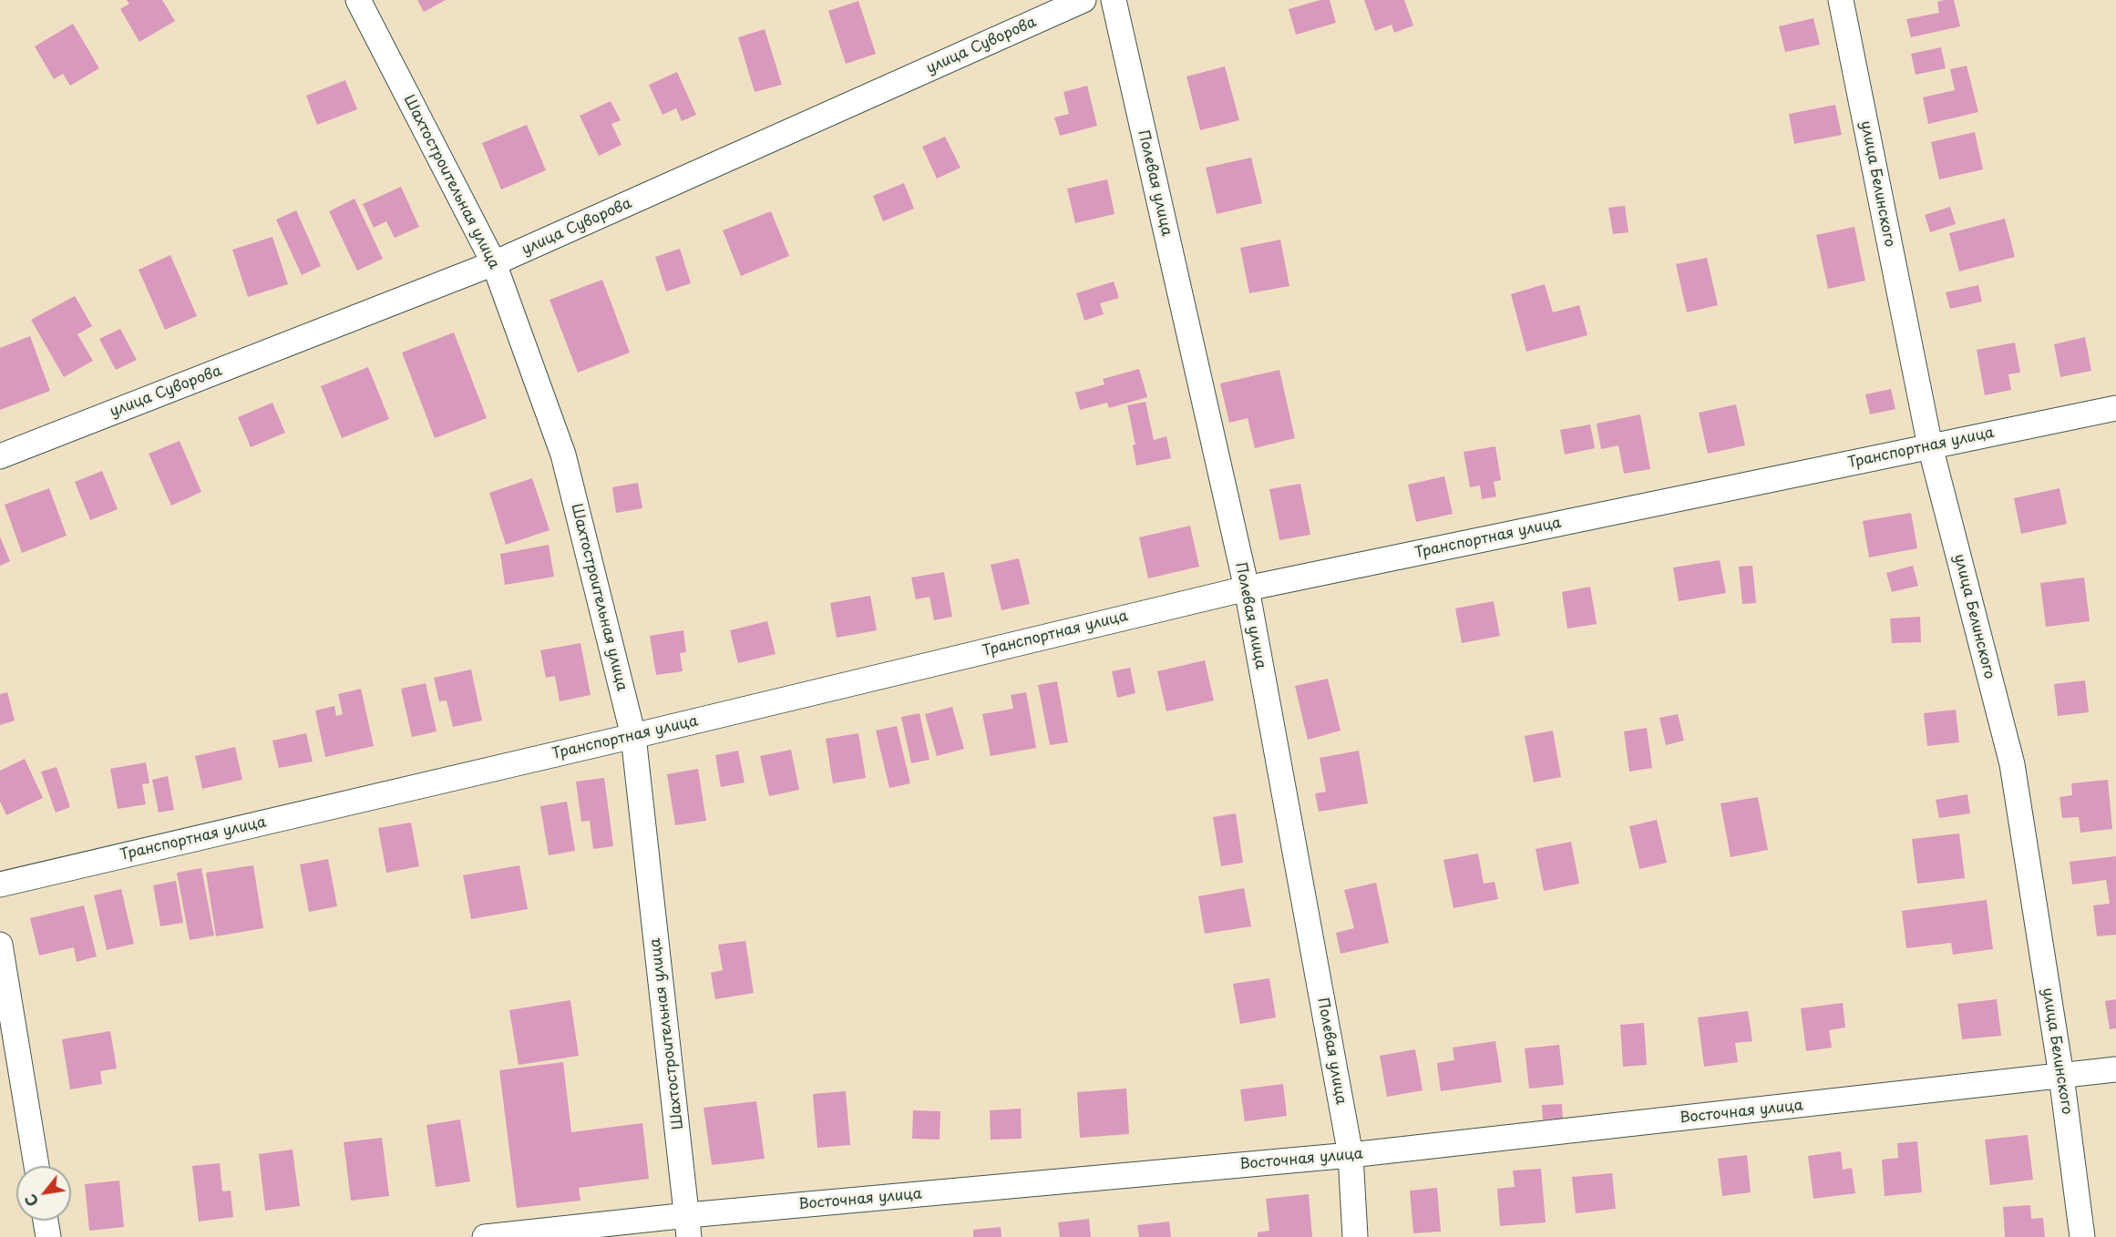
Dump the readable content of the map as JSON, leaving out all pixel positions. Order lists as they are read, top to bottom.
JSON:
{
  "streets": {
    "street": [
      "улица Суворова",
      "Шахтостроительная улица",
      "Полевая улица",
      "улица Белинского",
      "Транспортная улица",
      "Восточная улица"
    ]
  },
  "crossings": [
    ["улица Суворова", "Шахтостроительная улица"],
    ["Шахтостроительная улица", "Транспортная улица"],
    ["Шахтостроительная улица", "Восточная улица"],
    ["Полевая улица", "Транспортная улица"],
    ["Полевая улица", "Восточная улица"],
    ["улица Белинского", "Транспортная улица"],
    ["улица Белинского", "Восточная улица"]
  ],
  "north": "bottom left"
}
